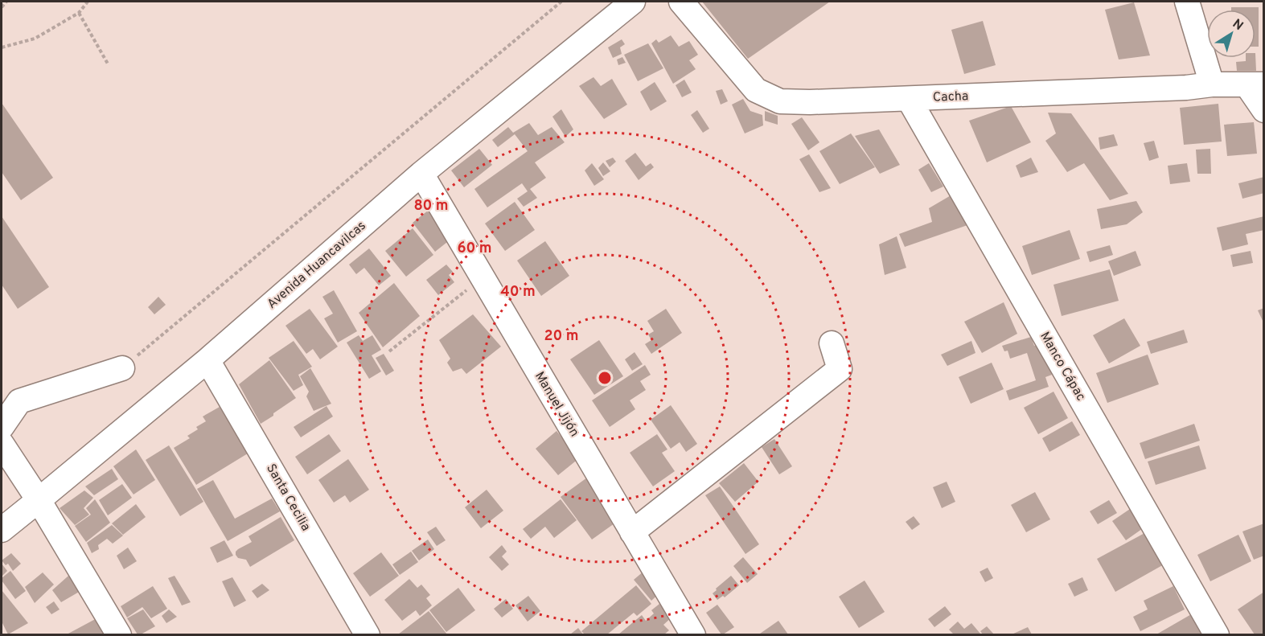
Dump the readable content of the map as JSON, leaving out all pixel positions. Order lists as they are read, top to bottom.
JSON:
{
  "streets": {
    "street": [
      "Cacha",
      "Avenida Huancavilcas",
      "Manco Cápac",
      "Manuel Jijón",
      "Santa Cecilia"
    ]
  },
  "crossings": [
    ["Cacha", "Manco Cápac"],
    ["Avenida Huancavilcas", "Manuel Jijón"],
    ["Avenida Huancavilcas", "Santa Cecilia"]
  ],
  "north": "top right",
  "rings": [
    "80 m",
    "60 m",
    "40 m",
    "20 m"
  ]
}
